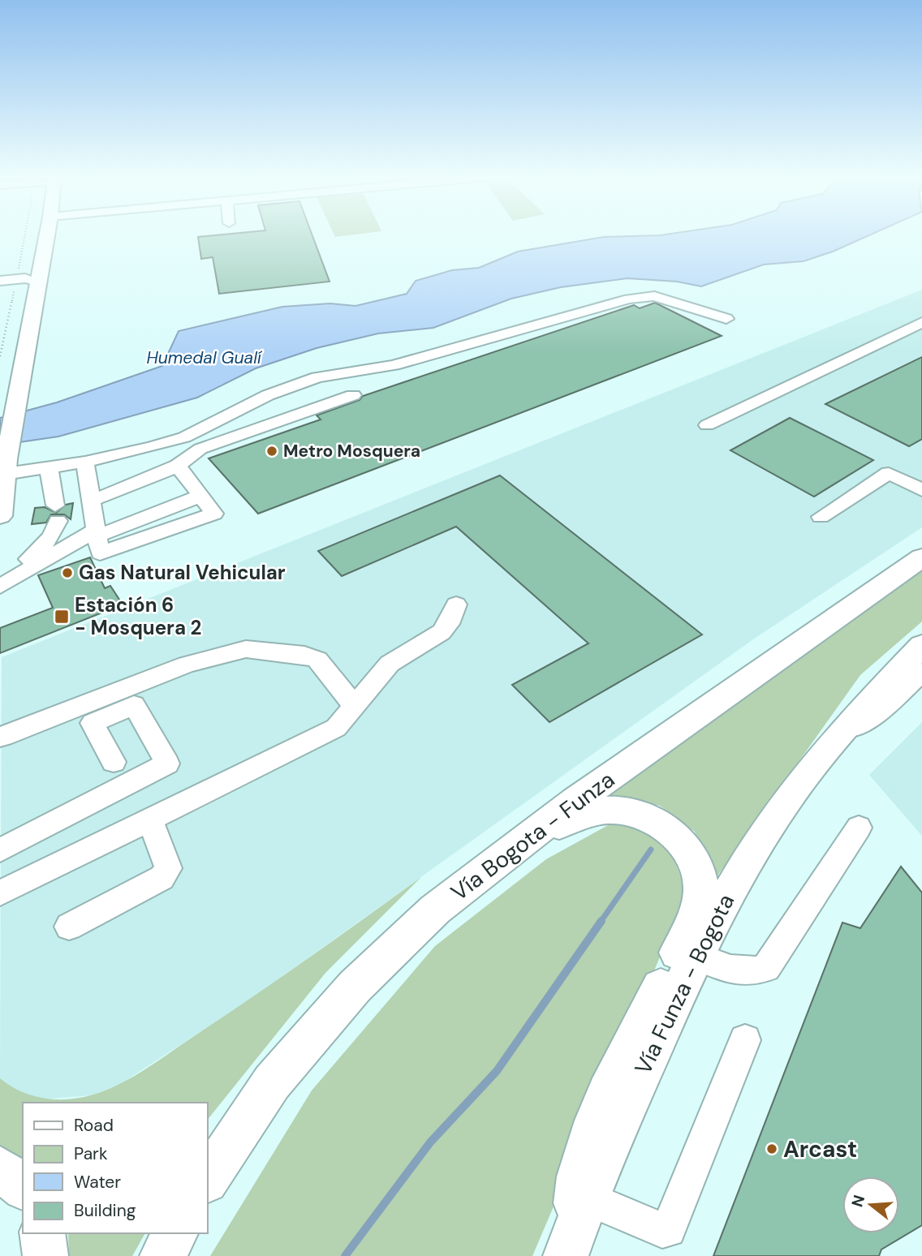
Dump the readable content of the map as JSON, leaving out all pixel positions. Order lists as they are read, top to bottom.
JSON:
{
  "streets": {
    "main road": ["Vía Bogota - Funza", "Vía Funza - Bogota"]
  },
  "water": ["Humedal Gualí"],
  "places": {
    "other": ["Metro Mosquera", "Gas Natural Vehicular", "Arcast"],
    "transit": ["Estación 6 - Mosquera 2"]
  },
  "legend": [
    "Road",
    "Park",
    "Water",
    "Building"
  ],
  "north": "left"
}
